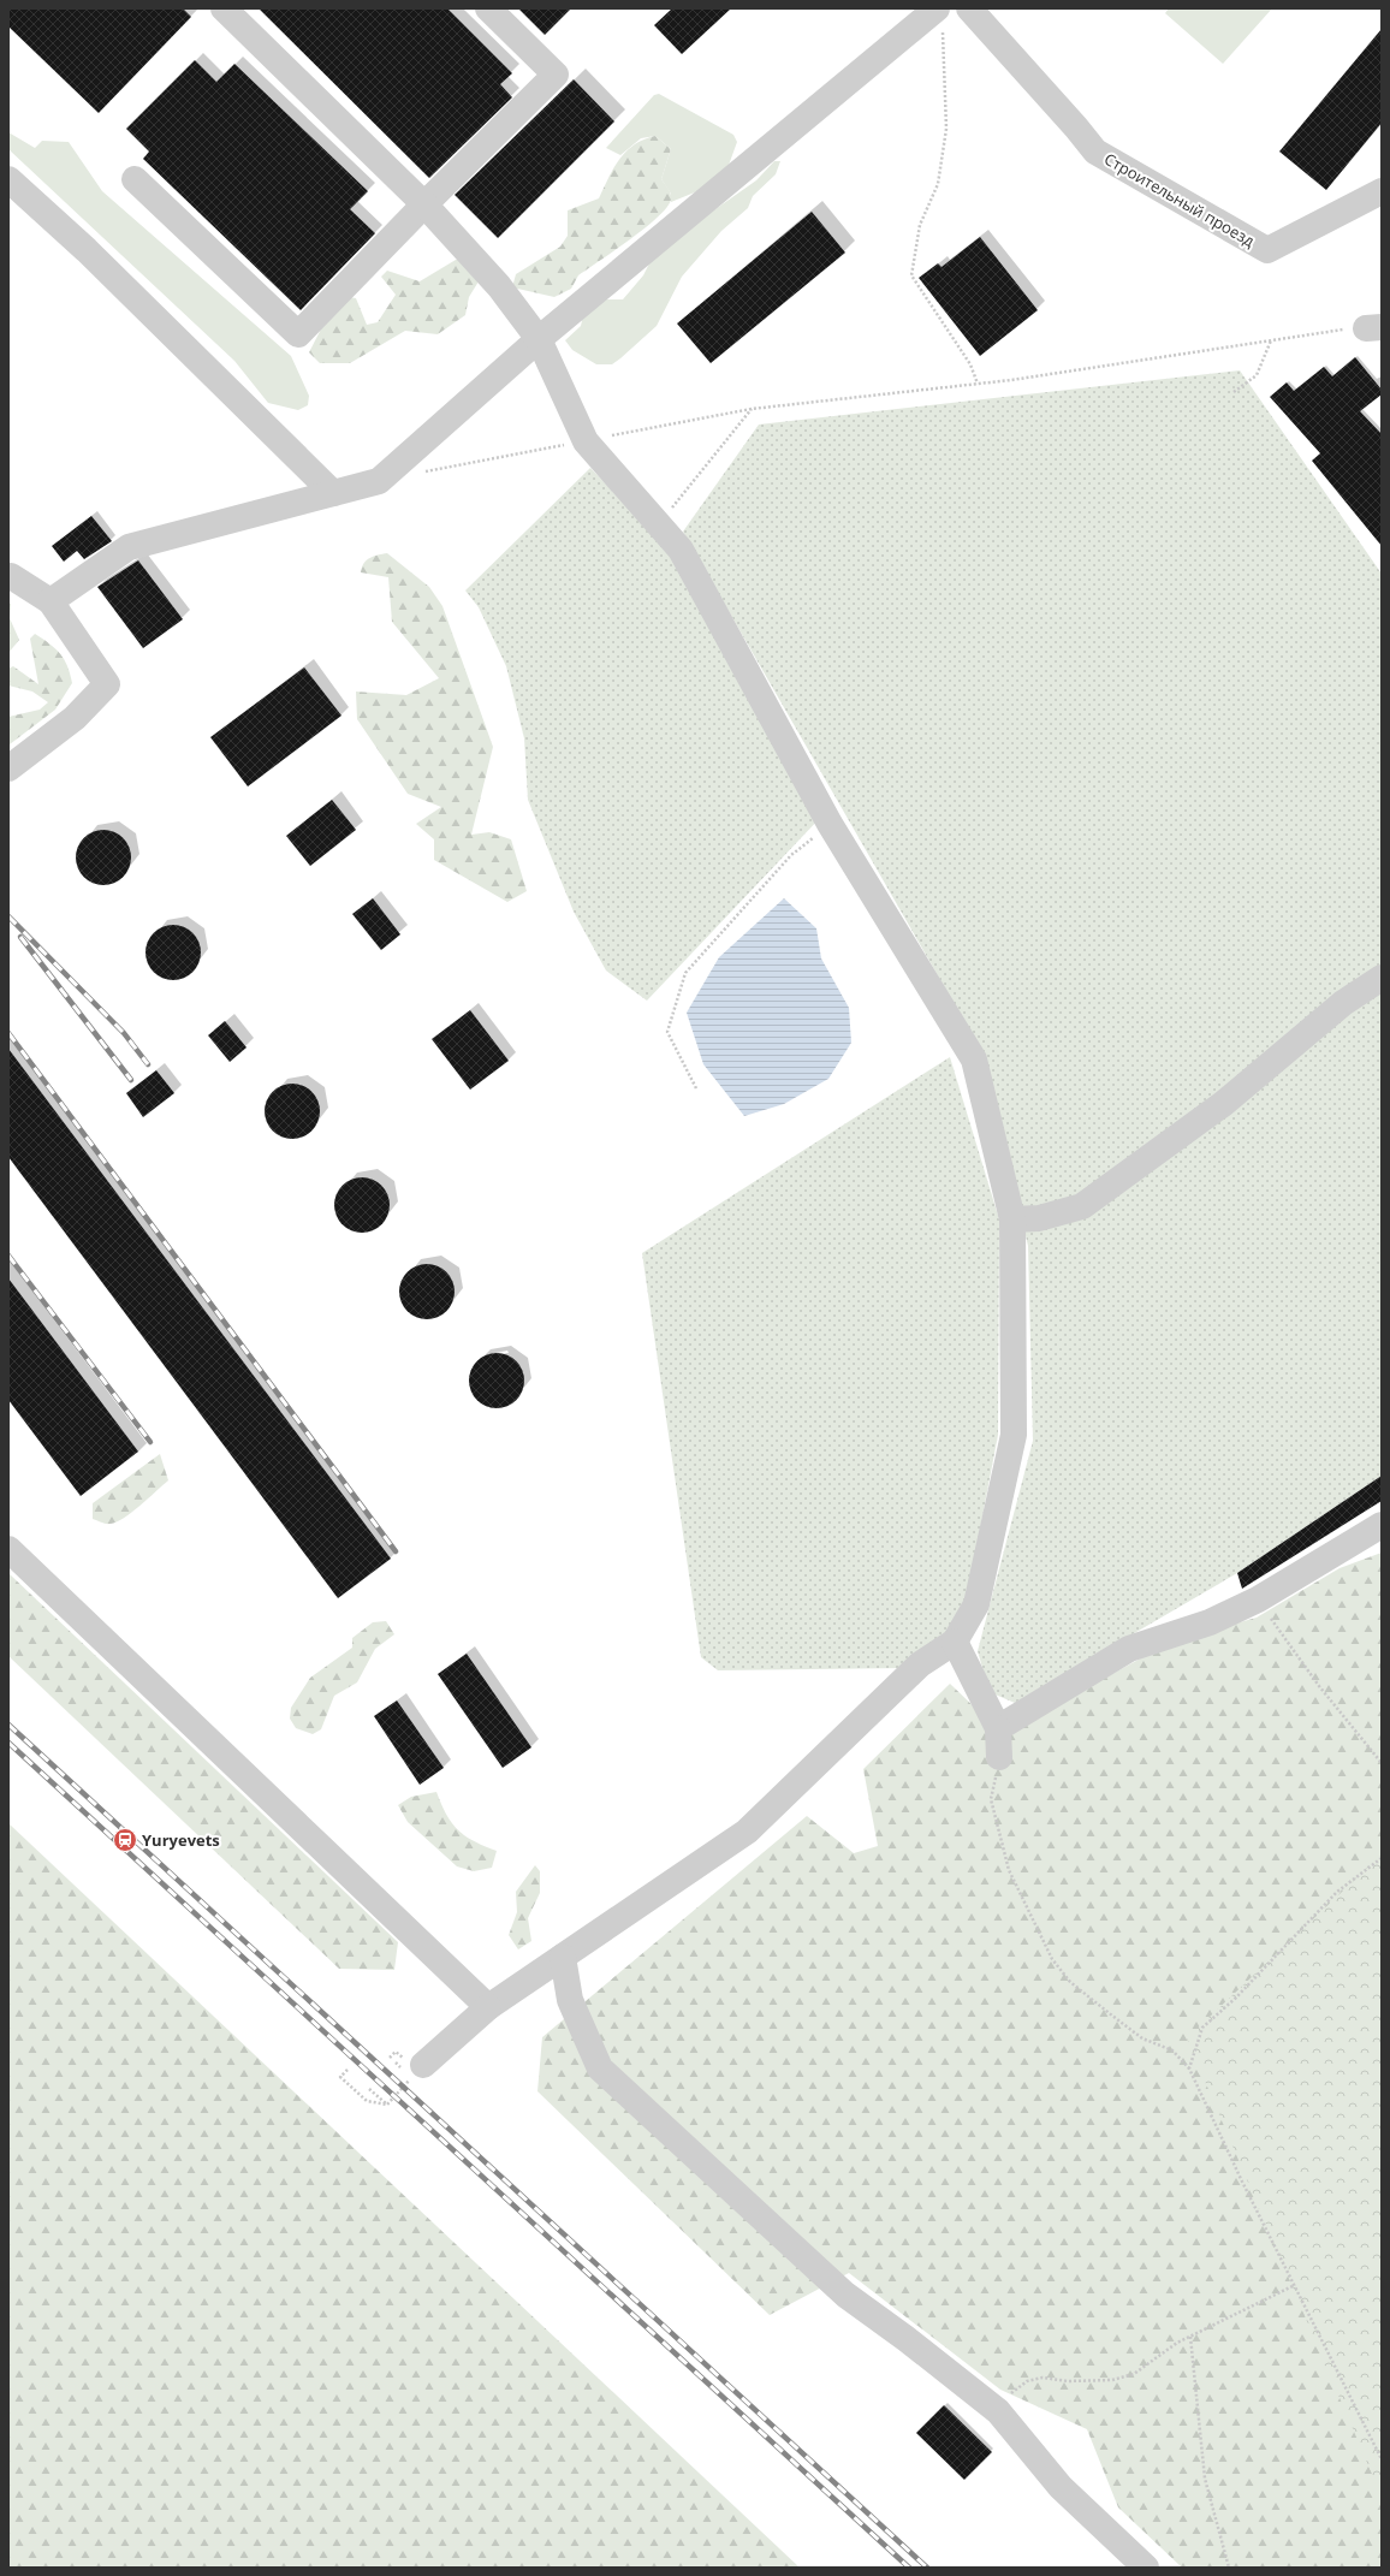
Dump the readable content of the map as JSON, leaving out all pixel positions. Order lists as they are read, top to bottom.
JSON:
{
  "streets": {
    "street": ["Строительный проезд"]
  },
  "places": {
    "station": ["Yuryevets"]
  }
}
